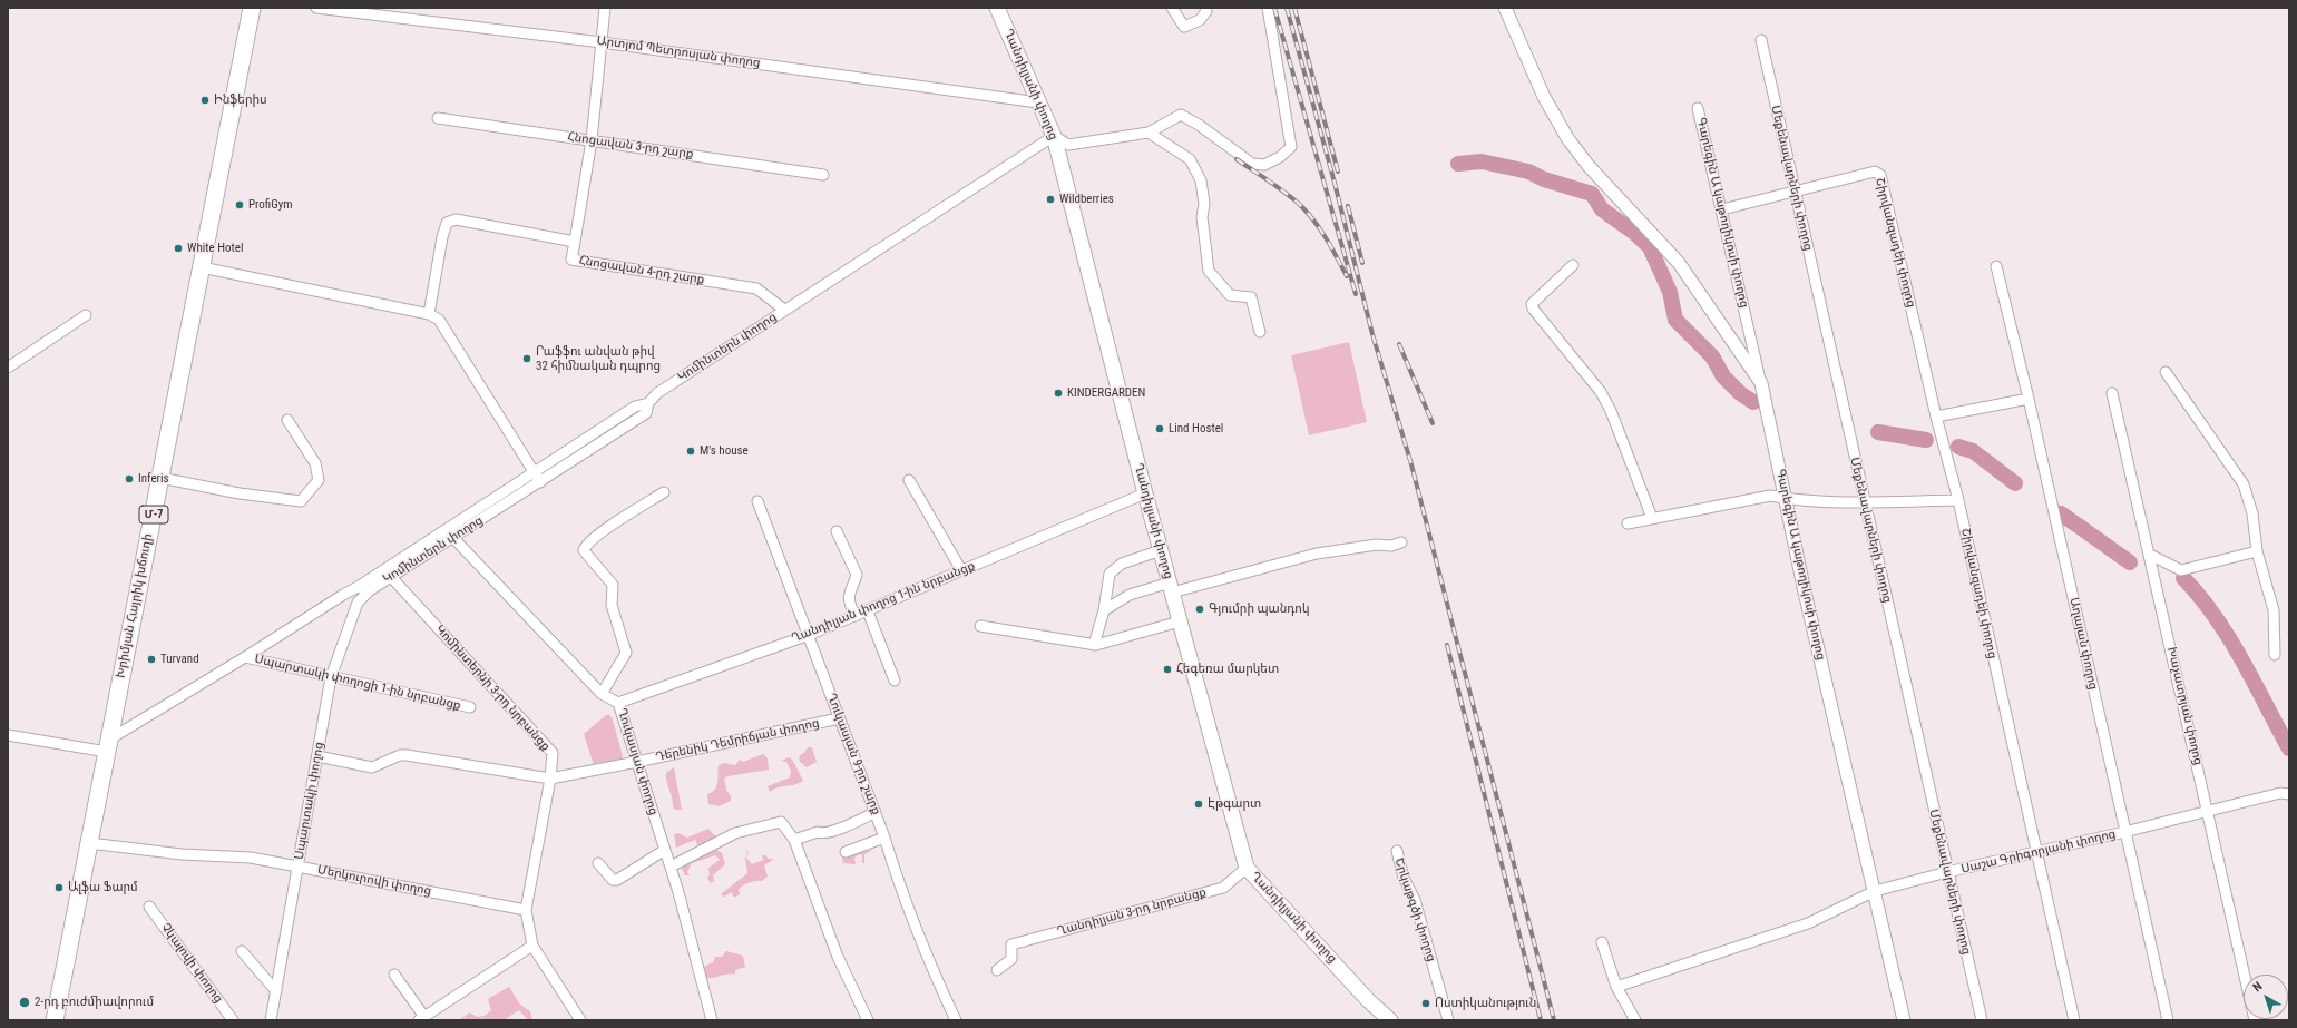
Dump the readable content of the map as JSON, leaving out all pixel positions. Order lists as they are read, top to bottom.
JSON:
{
  "streets": {
    "highway": ["Մ-7", "Խրիմյան Հայրիկ խճուղի"],
    "main road": ["Ղանդիլյանի փողոց"],
    "street": [
      "Արտյոմ Պետրոսյան փողոց",
      "Հնոցավան 3-րդ շարք",
      "Մեքենավարների փողոց",
      "Գարեգին Ա կաթողիկոսի փողոց",
      "Շիրվանզադեի փողոց",
      "Հնոցավան 4-րդ շարք",
      "Կոմինտերն փողոց",
      "Ղանդիլյան փողոց 1-ին նրբանցք",
      "Աղայան փողոց",
      "Սպարտակի փողոցի 1-ին նրբանցք",
      "Կոմինտերնի 3-րդ նրբանցք",
      "Խաչատրյան փողոց",
      "Դերենիկ Դեմրիճյան փողոց",
      "Ղուկասյան 9-րդ շարք",
      "Ղուկասյան փողոց",
      "Սպարտակի փողոց",
      "Սաշա Գրիգորյանի փողոց",
      "Մերկուրովի փողոց",
      "Երկաթգծի փողոց",
      "Ղանդիլյան 3-րդ նրբանցք",
      "Չկալովի փողոց"
    ]
  },
  "crossings": [
    ["Արտյոմ Պետրոսյան փողոց", "Ղանդիլյանի փողոց"],
    ["Ղանդիլյանի փողոց", "Կոմինտերն փողոց"],
    ["Ղանդիլյանի փողոց", "Ղանդիլյան փողոց 1-ին նրբանցք"],
    ["Ղանդիլյանի փողոց", "Ղանդիլյան 3-րդ նրբանցք"],
    ["Մեքենավարների փողոց", "Շիրվանզադեի փողոց"],
    ["Մեքենավարների փողոց", "Սաշա Գրիգորյանի փողոց"],
    ["Գարեգին Ա կաթողիկոսի փողոց", "Սաշա Գրիգորյանի փողոց"],
    ["Շիրվանզադեի փողոց", "Սաշա Գրիգորյանի փողոց"],
    ["Հնոցավան 4-րդ շարք", "Կոմինտերն փողոց"],
    ["Կոմինտերն փողոց", "Կոմինտերնի 3-րդ նրբանցք"],
    ["Կոմինտերն փողոց", "Ղուկասյան փողոց"],
    ["Կոմինտերն փողոց", "Սպարտակի փողոց"],
    ["Ղանդիլյան փողոց 1-ին նրբանցք", "Ղուկասյան 9-րդ շարք"],
    ["Ղանդիլյան փողոց 1-ին նրբանցք", "Ղուկասյան փողոց"],
    ["Խրիմյան Հայրիկ խճուղի", "Մերկուրովի փողոց"],
    ["Աղայան փողոց", "Սաշա Գրիգորյանի փողոց"],
    ["Սպարտակի փողոցի 1-ին նրբանցք", "Սպարտակի փողոց"],
    ["Կոմինտերնի 3-րդ նրբանցք", "Դերենիկ Դեմրիճյան փողոց"],
    ["Կոմինտերնի 3-րդ նրբանցք", "Մերկուրովի փողոց"],
    ["Խաչատրյան փողոց", "Սաշա Գրիգորյանի փողոց"],
    ["Դերենիկ Դեմրիճյան փողոց", "Ղուկասյան 9-րդ շարք"],
    ["Դերենիկ Դեմրիճյան փողոց", "Ղուկասյան փողոց"],
    ["Սպարտակի փողոց", "Մերկուրովի փողոց"]
  ],
  "places": [
    "Ինֆերիս",
    "Wildberries",
    "ProfiGym",
    "White Hotel",
    "Րաֆֆու անվան թիվ 32 հիմնական դպրոց",
    "KINDERGARDEN",
    "Lind Hostel",
    "M's house",
    "Inferis",
    "Գյումրի պանդոկ",
    "Turvand",
    "Հեգեռա մարկետ",
    "Էթգարտ",
    "Ալֆա Ֆարմ",
    "2-րդ բուժմիավորում",
    "Ոստիկանություն"
  ],
  "north": "top left"
}
